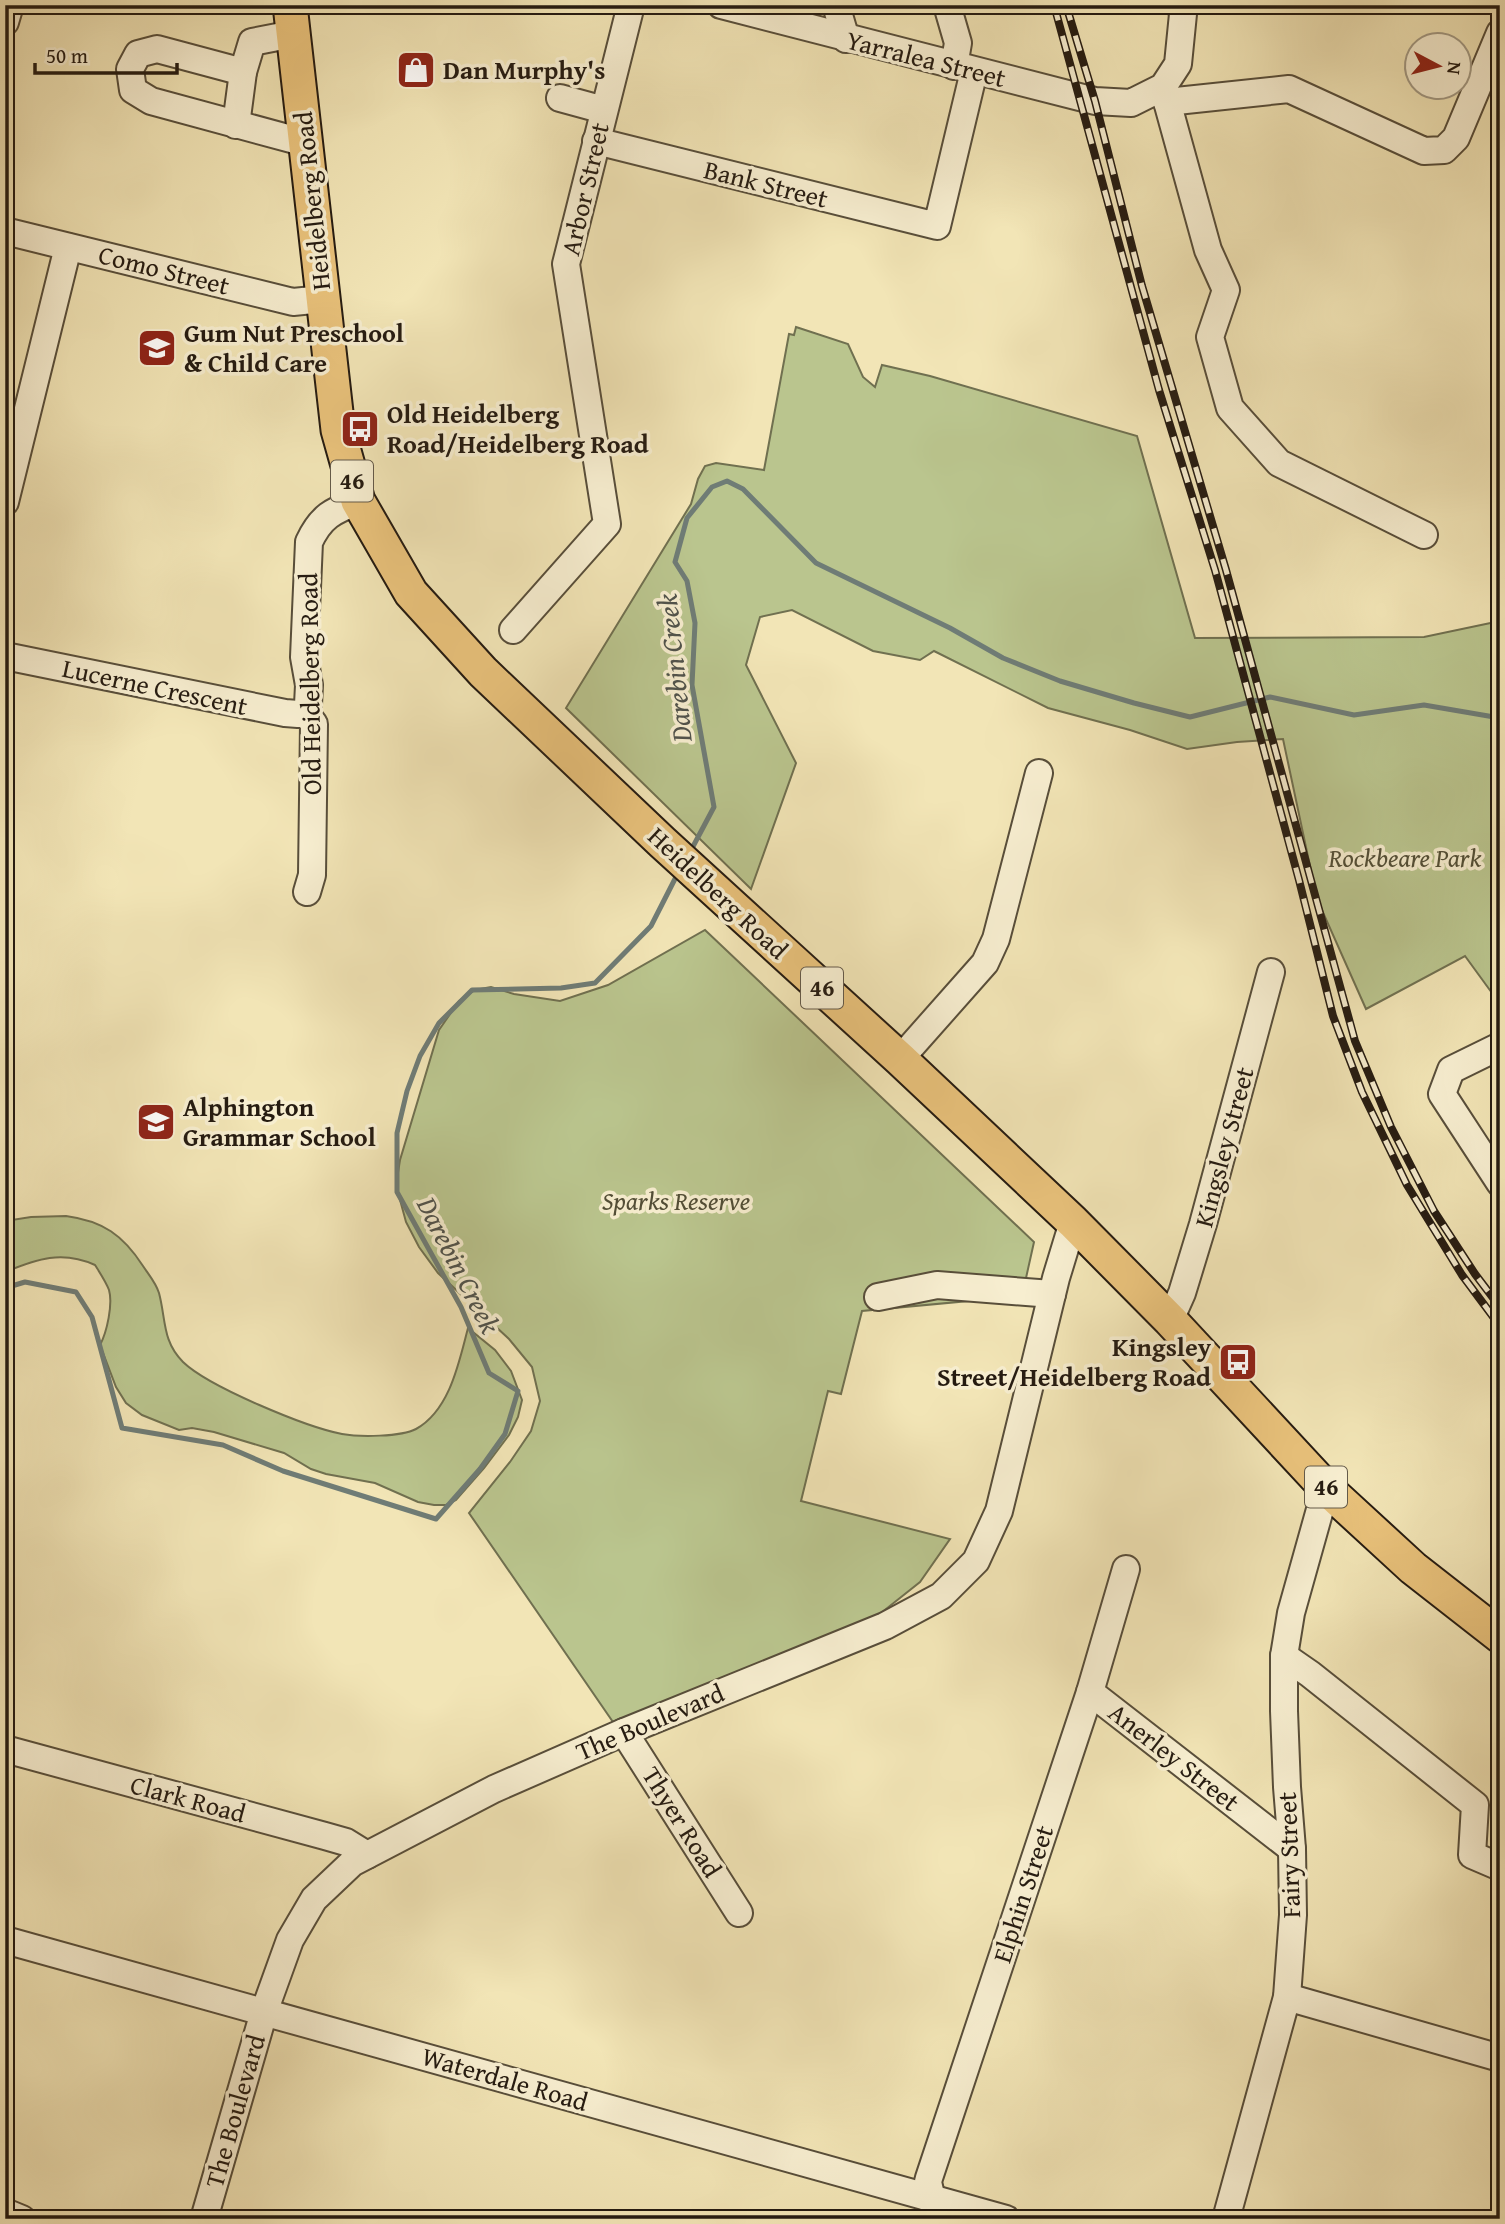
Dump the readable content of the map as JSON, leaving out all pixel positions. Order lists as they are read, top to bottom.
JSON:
{
  "streets": {
    "main road": ["Heidelberg Road", "46"],
    "street": [
      "Yarralea Street",
      "Bank Street",
      "Arbor Street",
      "Como Street",
      "Old Heidelberg Road",
      "Lucerne Crescent",
      "Kingsley Street",
      "The Boulevard",
      "Anerley Street",
      "Clark Road",
      "Thyer Road",
      "Fairy Street",
      "Elphin Street",
      "Waterdale Road"
    ]
  },
  "crossings": [
    ["Yarralea Street", "Bank Street"],
    ["Bank Street", "Arbor Street"],
    ["Heidelberg Road", "Como Street"],
    ["Heidelberg Road", "Old Heidelberg Road"],
    ["Heidelberg Road", "Kingsley Street"],
    ["Heidelberg Road", "The Boulevard"],
    ["Heidelberg Road", "Fairy Street"],
    ["Old Heidelberg Road", "Lucerne Crescent"],
    ["The Boulevard", "Clark Road"],
    ["The Boulevard", "Thyer Road"],
    ["The Boulevard", "Waterdale Road"],
    ["Anerley Street", "Fairy Street"],
    ["Anerley Street", "Elphin Street"],
    ["Elphin Street", "Waterdale Road"]
  ],
  "water": ["Darebin Creek"],
  "parks": ["Rockbeare Park", "Sparks Reserve"],
  "places": {
    "shop": ["Dan Murphy's"],
    "school or university": ["Gum Nut Preschool & Child Care", "Alphington Grammar School"],
    "bus stop": ["Old Heidelberg Road/Heidelberg Road", "Kingsley Street/Heidelberg Road"]
  },
  "scale_bar": "50 m",
  "north": "right"
}
